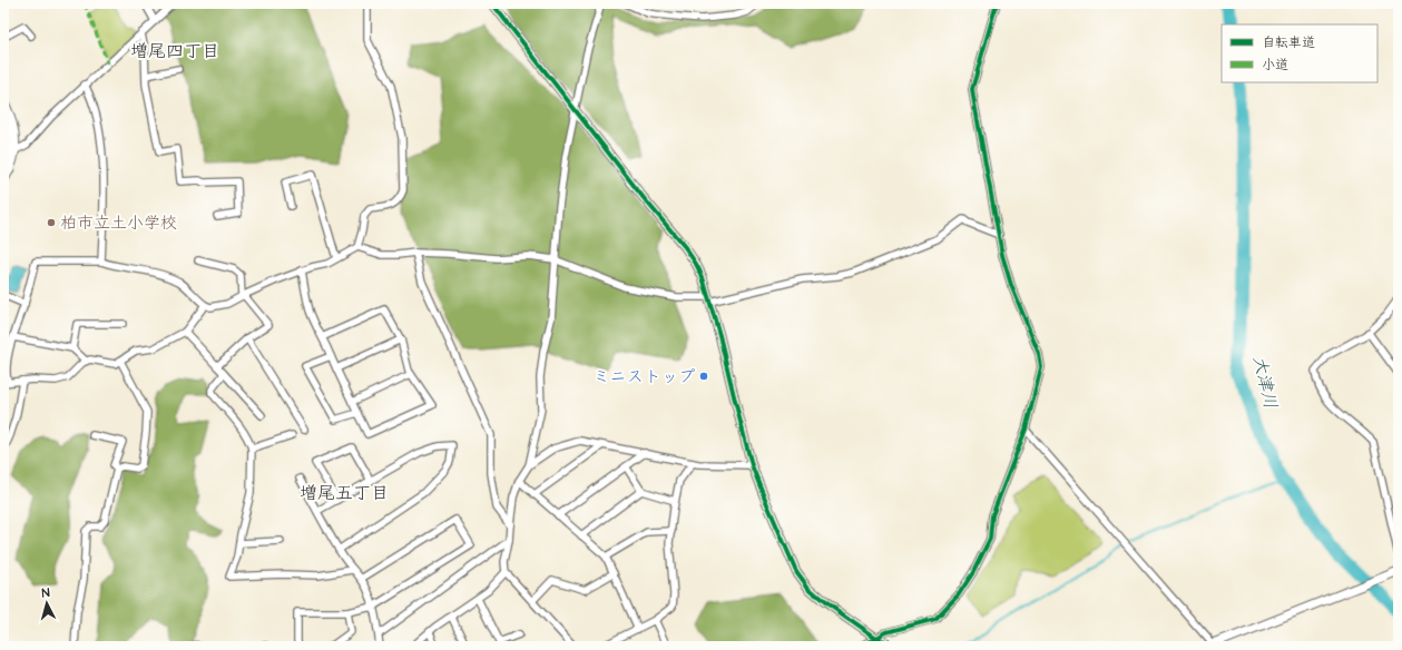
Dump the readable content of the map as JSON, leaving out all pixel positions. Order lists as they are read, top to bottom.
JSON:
{
  "districts": ["増尾四丁目", "増尾五丁目"],
  "water": ["大津川"],
  "places": ["柏市立土小学校", "ミニストップ"],
  "legend": ["自転車道", "小道"],
  "north": "top"
}
